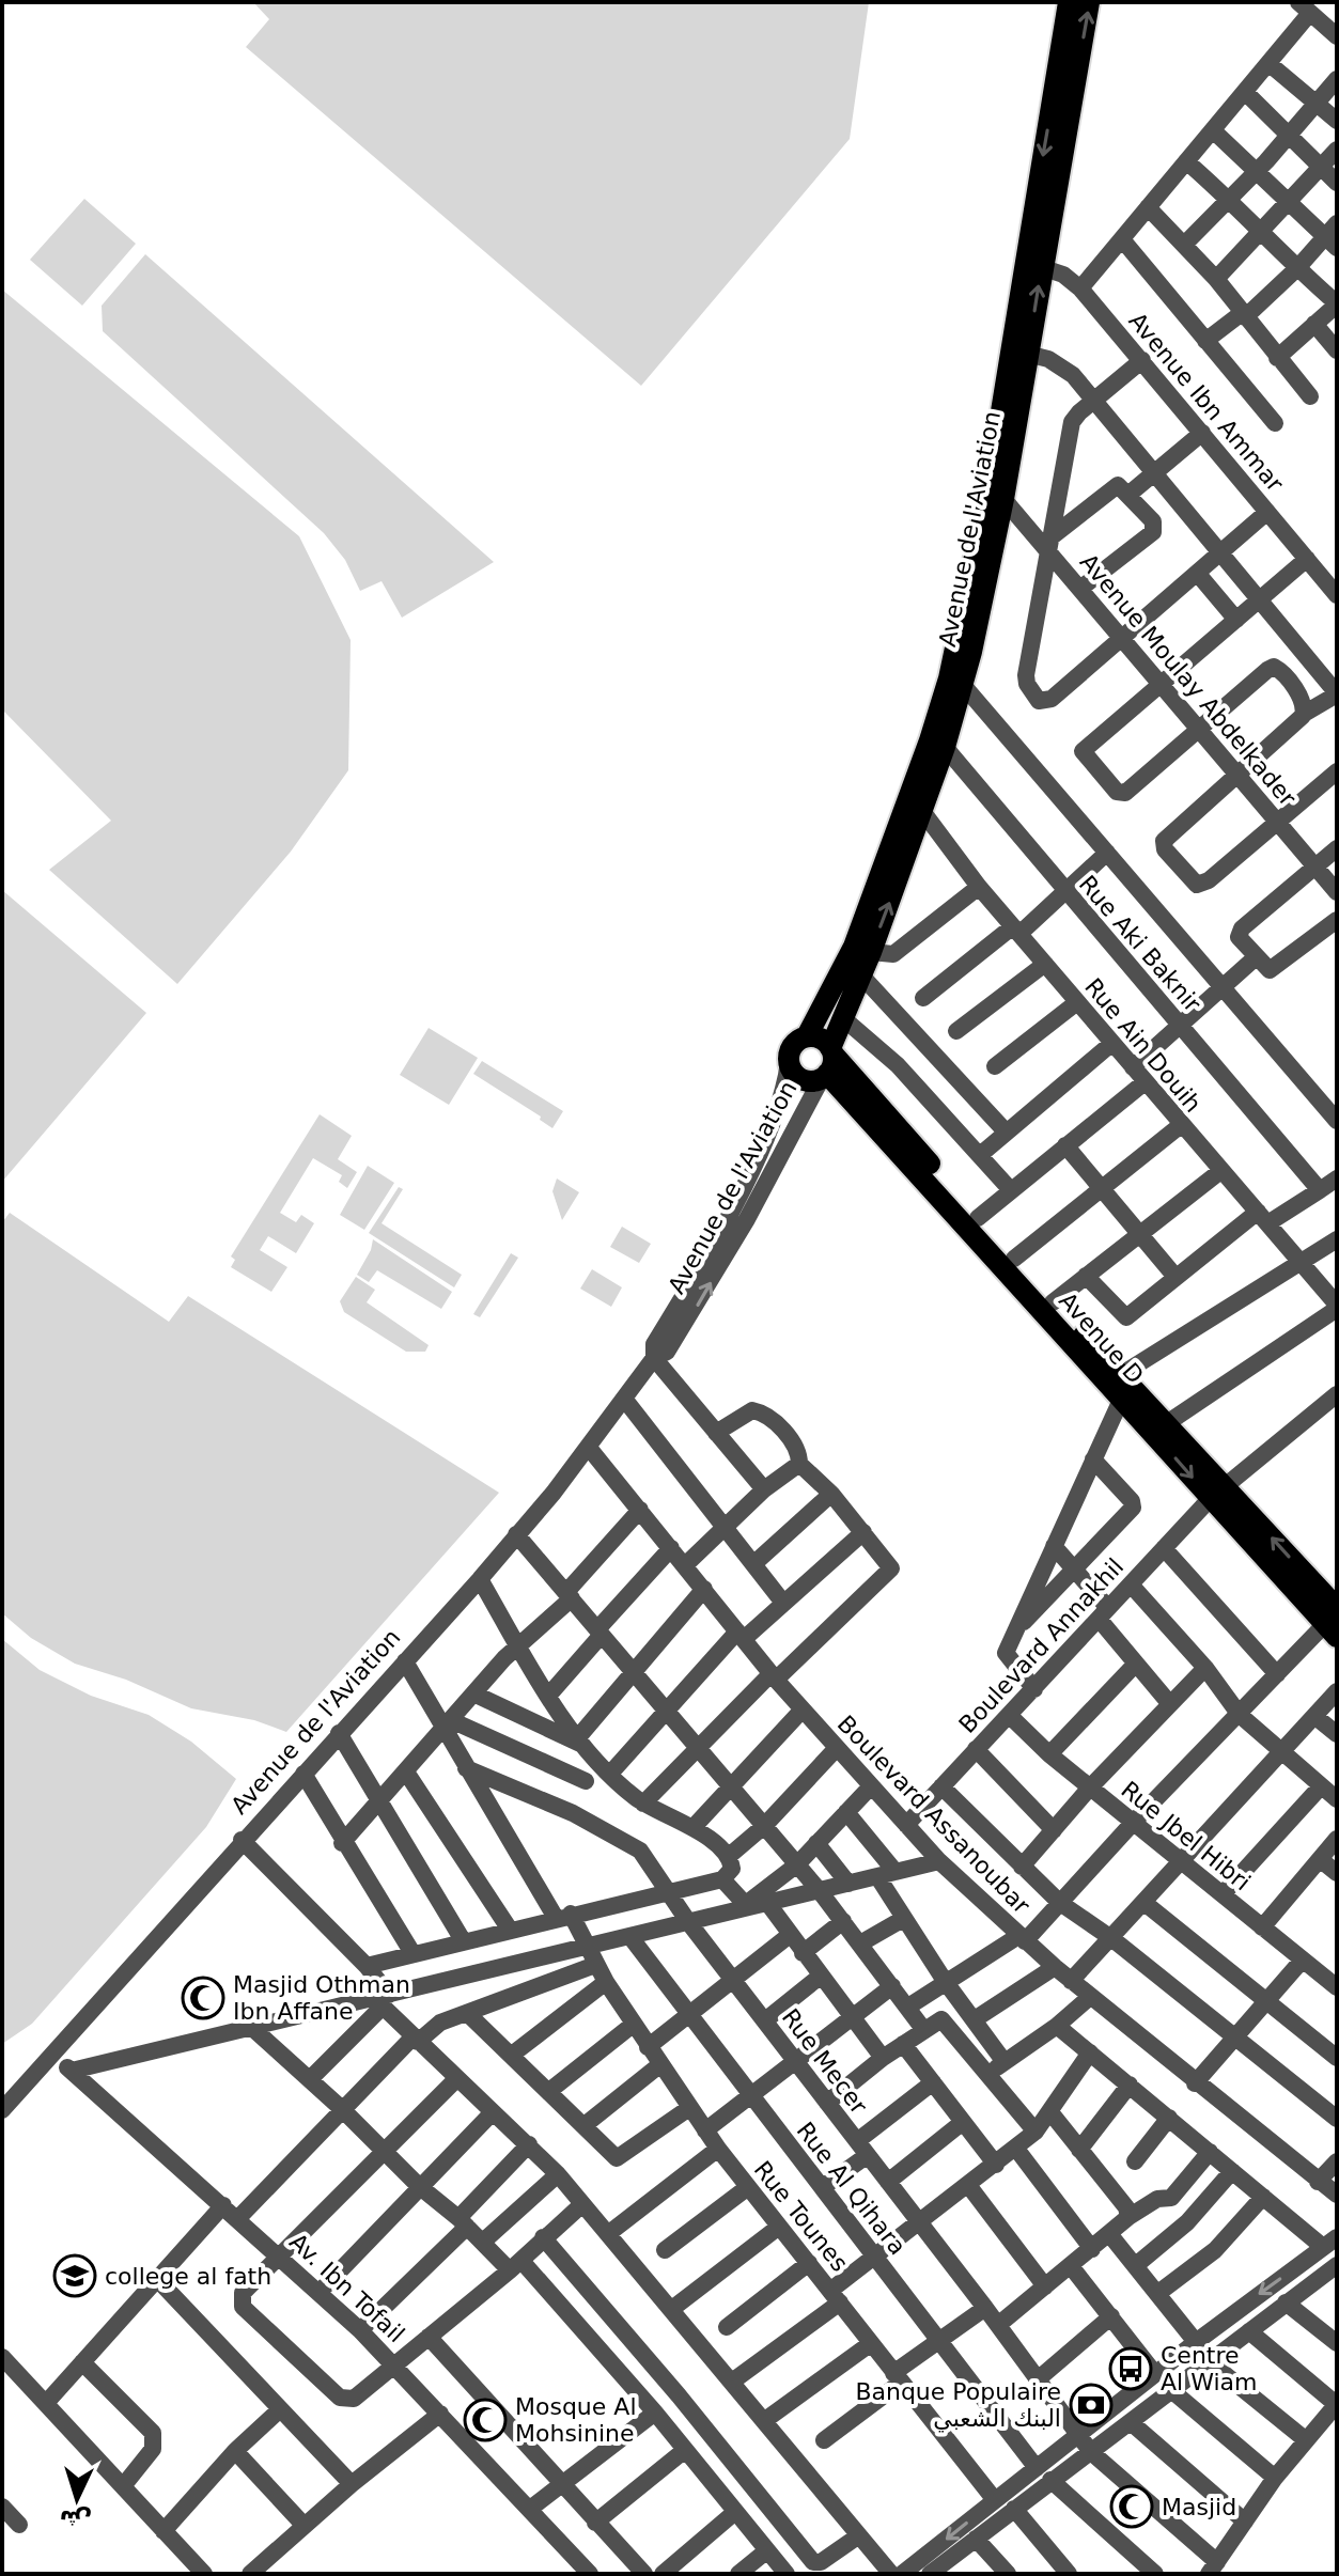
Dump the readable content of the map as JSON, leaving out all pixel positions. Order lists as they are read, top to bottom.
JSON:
{
  "streets": {
    "main road": ["Avenue de l'Aviation", "Avenue D"],
    "street": [
      "Avenue Ibn Ammar",
      "Avenue Moulay Abdelkader",
      "Rue Aki Baknir",
      "Rue Ain Douih",
      "Boulevard Annakhil",
      "Boulevard Assanoubar",
      "Rue Jbel Hibri",
      "Rue Mecer",
      "Rue Al Qihara",
      "Rue Tounes",
      "Av. Ibn Tofail"
    ]
  },
  "crossings": [
    ["Avenue Ibn Ammar", "Avenue de l'Aviation"],
    ["Avenue de l'Aviation", "Avenue Moulay Abdelkader"],
    ["Avenue de l'Aviation", "Rue Aki Baknir"],
    ["Avenue de l'Aviation", "Rue Ain Douih"],
    ["Avenue de l'Aviation", "Avenue D"],
    ["Avenue de l'Aviation", "Boulevard Assanoubar"],
    ["Avenue de l'Aviation", "Rue Tounes"],
    ["Avenue de l'Aviation", "Av. Ibn Tofail"],
    ["Avenue D", "Boulevard Annakhil"],
    ["Boulevard Annakhil", "Boulevard Assanoubar"],
    ["Boulevard Annakhil", "Rue Jbel Hibri"],
    ["Rue Mecer", "Rue Tounes"]
  ],
  "places": {
    "mosque": ["Masjid Othman Ibn Affane", "Mosque Al Mohsinine", "Masjid"],
    "school or university": ["college al fath"],
    "bus stop": ["Centre Al Wiam"],
    "bank": ["Banque Populaire البنك الشعبي"]
  },
  "north": "bottom"
}
